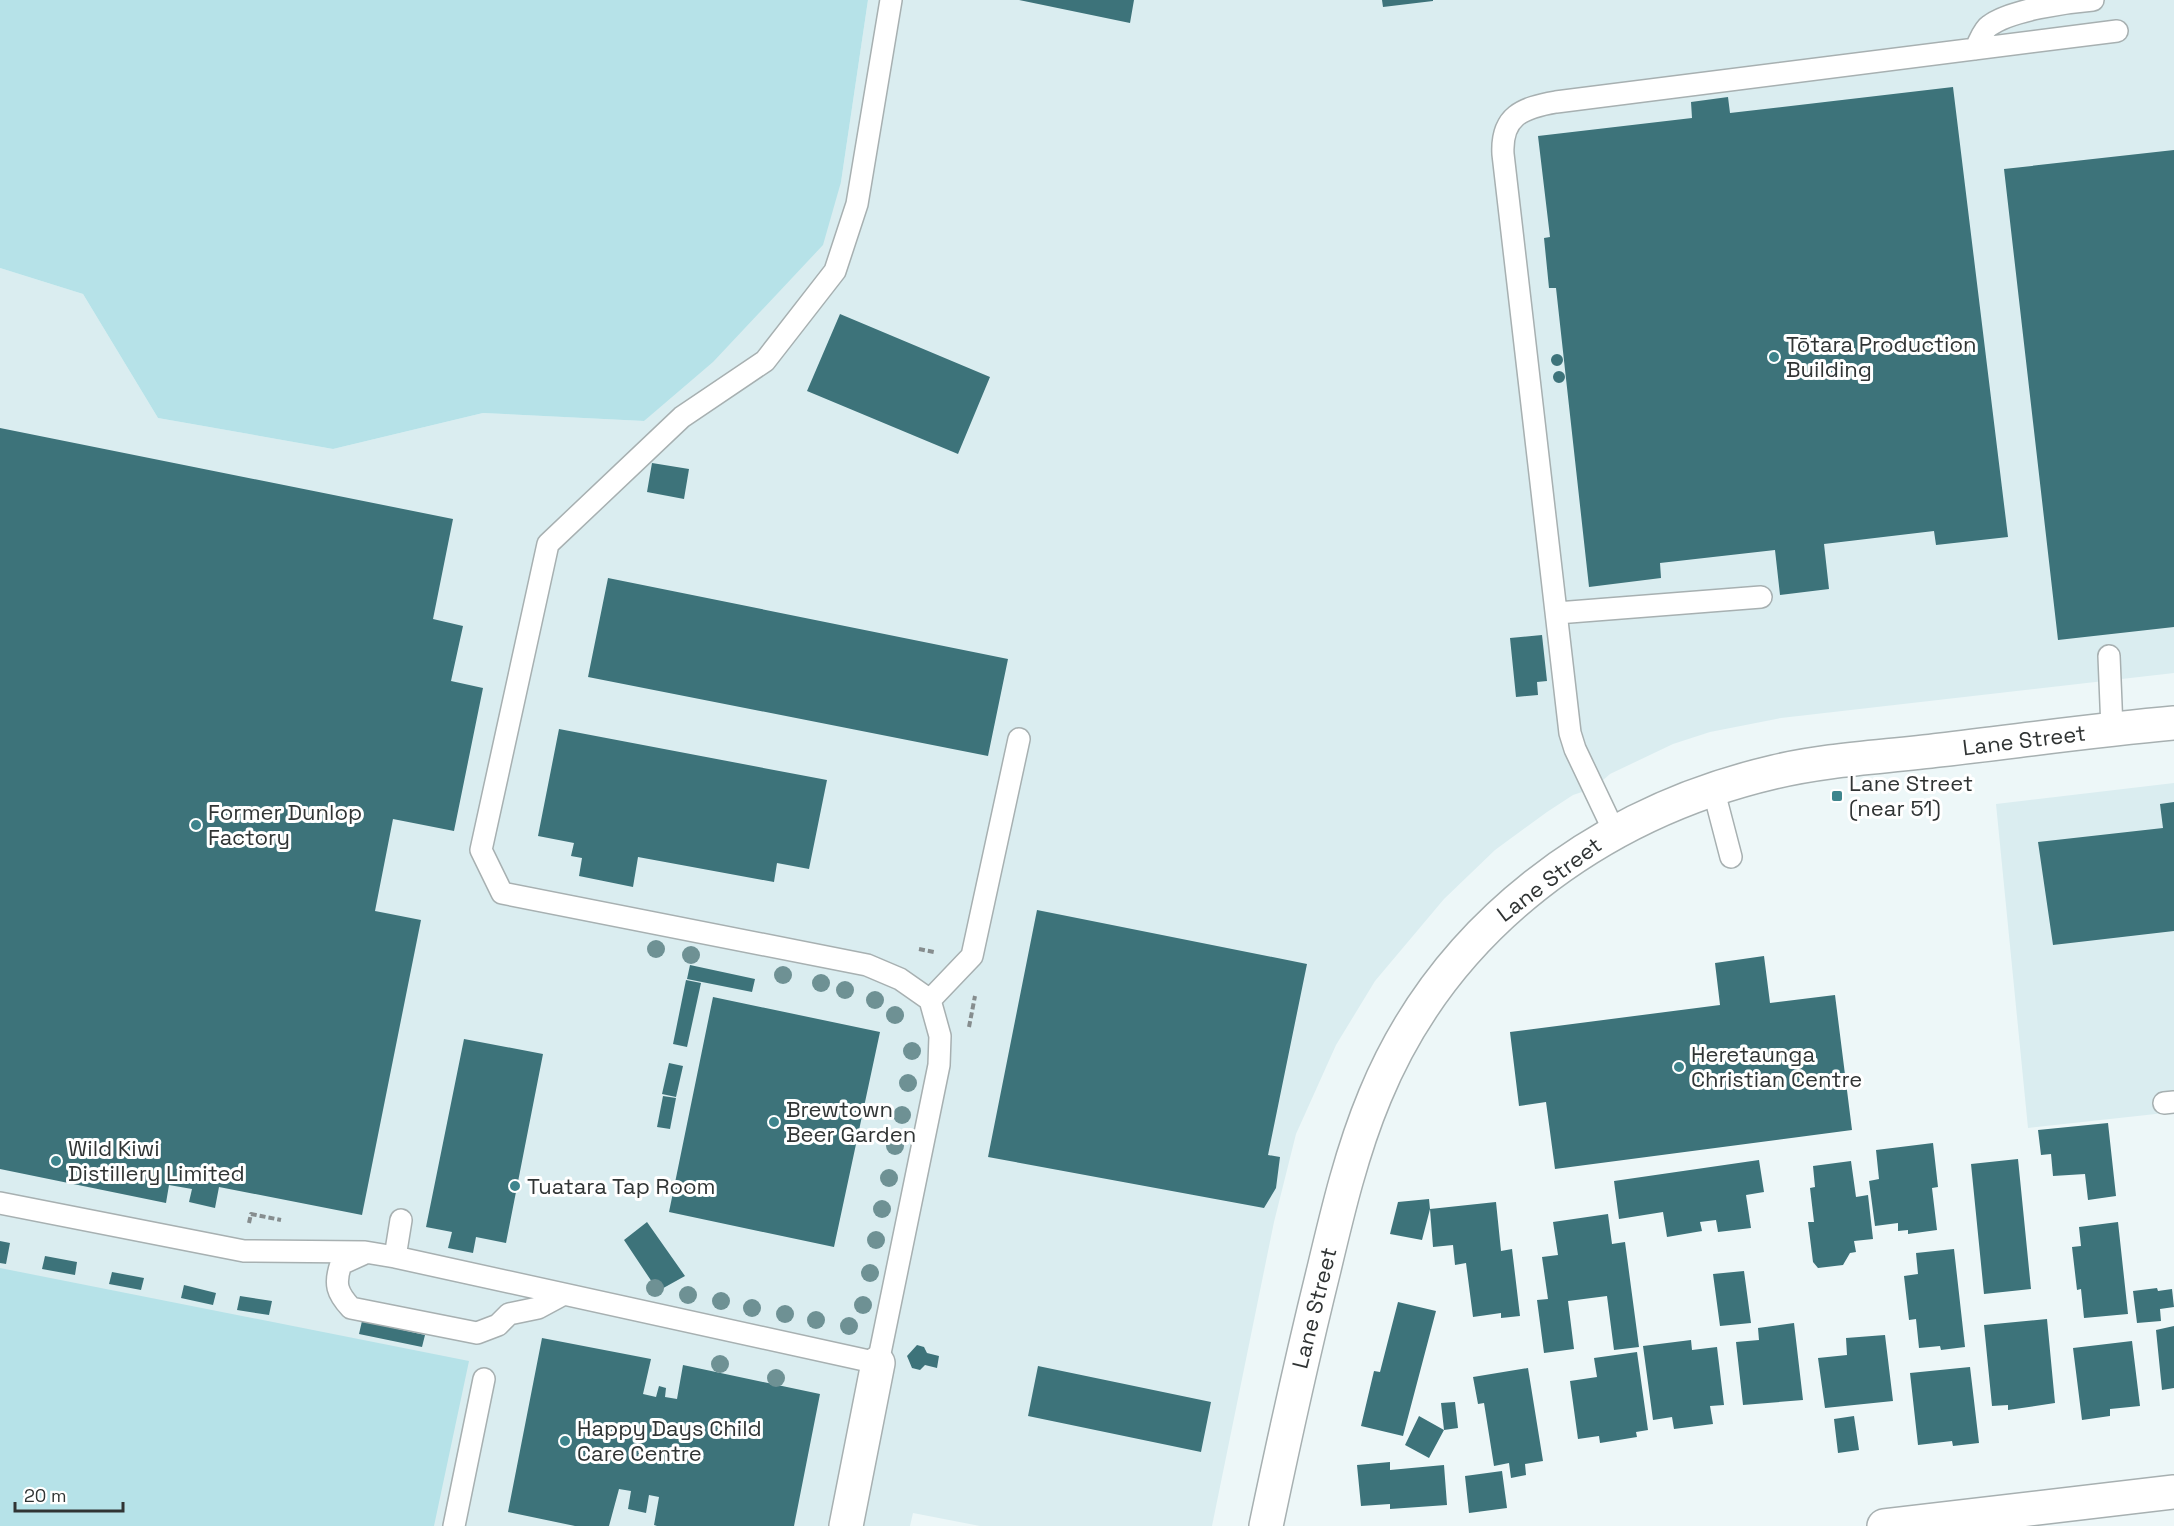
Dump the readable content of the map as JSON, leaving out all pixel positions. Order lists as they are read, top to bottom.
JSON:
{
  "streets": {
    "street": ["Lane Street"]
  },
  "places": {
    "other": [
      "Tōtara Production Building",
      "Former Dunlop Factory",
      "Heretaunga Christian Centre",
      "Brewtown Beer Garden",
      "Wild Kiwi Distillery Limited",
      "Tuatara Tap Room",
      "Happy Days Child Care Centre"
    ],
    "transit": ["Lane Street (near 51)"]
  },
  "scale_bar": "20 m"
}
